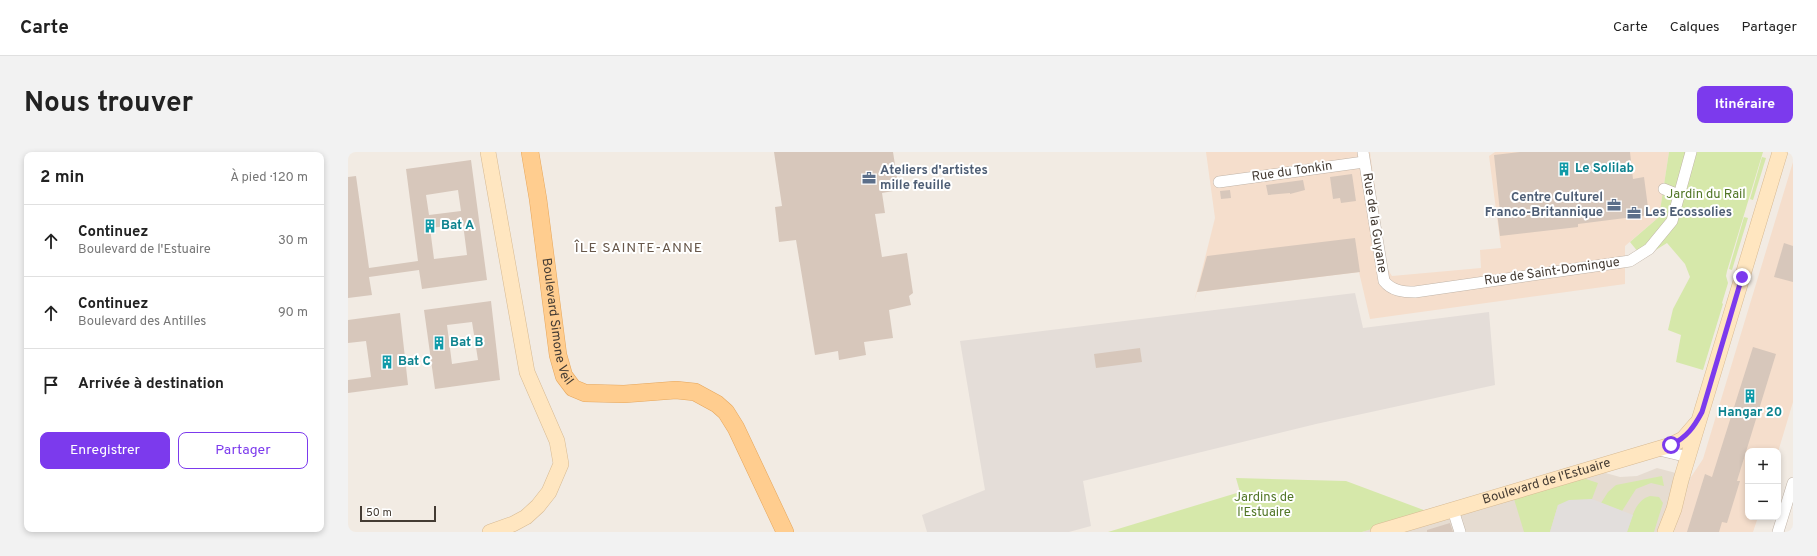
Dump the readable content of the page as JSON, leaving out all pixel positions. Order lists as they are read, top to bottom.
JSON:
{
  "streets": {
    "main road": ["Boulevard Simone Veil", "Boulevard de l'Estuaire"],
    "street": ["Rue du Tonkin", "Rue de la Guyane", "Rue de Saint-Domingue"]
  },
  "crossings": [
    ["Rue du Tonkin", "Rue de la Guyane"],
    ["Rue de la Guyane", "Rue de Saint-Domingue"]
  ],
  "districts": ["ÎLE SAINTE-ANNE"],
  "parks": ["Jardin du Rail", "Jardins de l'Estuaire"],
  "places": {
    "building": [
      "Le Solilab",
      "Bat A",
      "Bat B",
      "Bat C",
      "Hangar 20"
    ],
    "office": ["Ateliers d'artistes mille feuille", "Centre Culturel Franco-Britannique", "Les Ecossolies"]
  },
  "scale_bar": "50 m",
  "page": {
    "header": "Carte",
    "nav": ["Carte", "Calques", "Partager"],
    "title": "Nous trouver",
    "buttons": [
      "Itinéraire",
      ["Enregistrer", "Partager"]
    ],
    "heading": ["2 min", "À pied · 120 m"],
    "list": [
      ["Continuez", "Boulevard de l'Estuaire", "30 m"],
      ["Continuez", "Boulevard des Antilles", "90 m"],
      "Arrivée à destination"
    ],
    "map_buttons": ["+", "−"],
    "scale": "50 m"
  }
}
